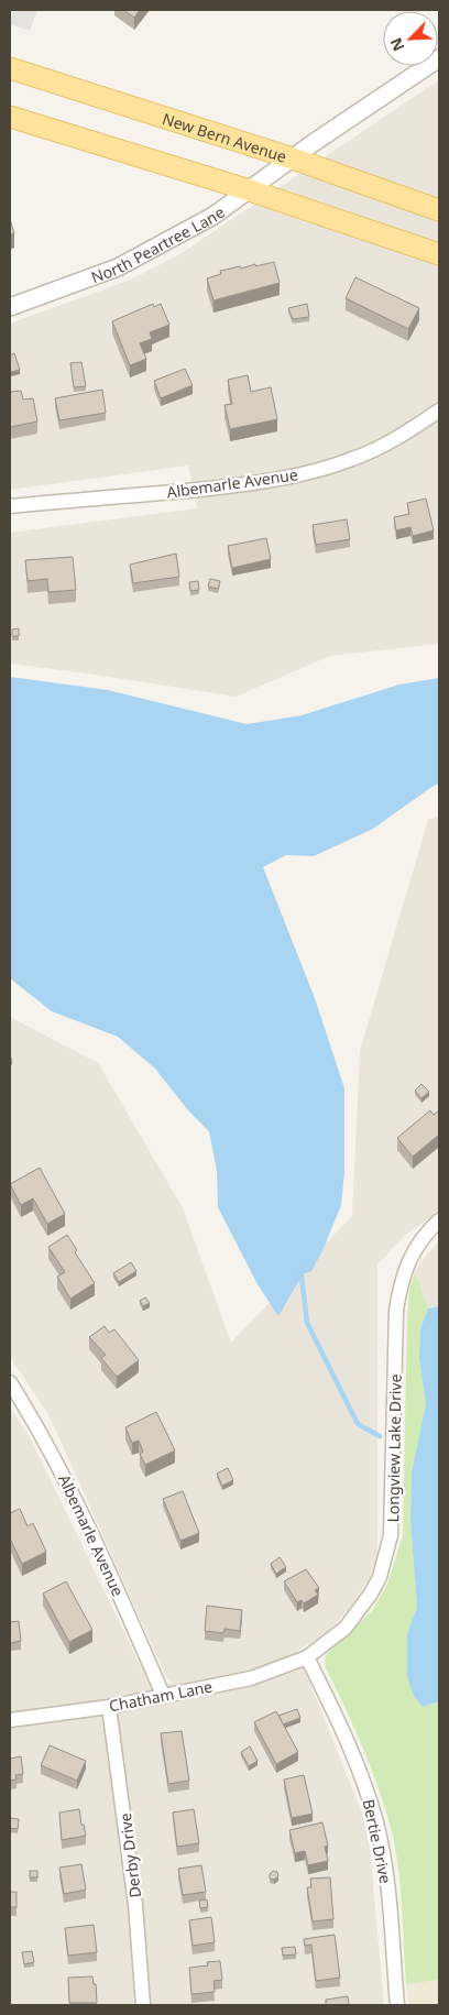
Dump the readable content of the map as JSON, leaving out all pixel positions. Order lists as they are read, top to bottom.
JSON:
{
  "streets": {
    "main road": ["New Bern Avenue"],
    "street": [
      "North Peartree Lane",
      "Albemarle Avenue",
      "Longview Lake Drive",
      "Chatham Lane",
      "Bertie Drive",
      "Derby Drive"
    ]
  },
  "crossings": [
    ["New Bern Avenue", "North Peartree Lane"],
    ["Albemarle Avenue", "Chatham Lane"],
    ["Longview Lake Drive", "Chatham Lane"],
    ["Longview Lake Drive", "Bertie Drive"],
    ["Chatham Lane", "Bertie Drive"],
    ["Chatham Lane", "Derby Drive"]
  ],
  "north": "bottom left"
}
